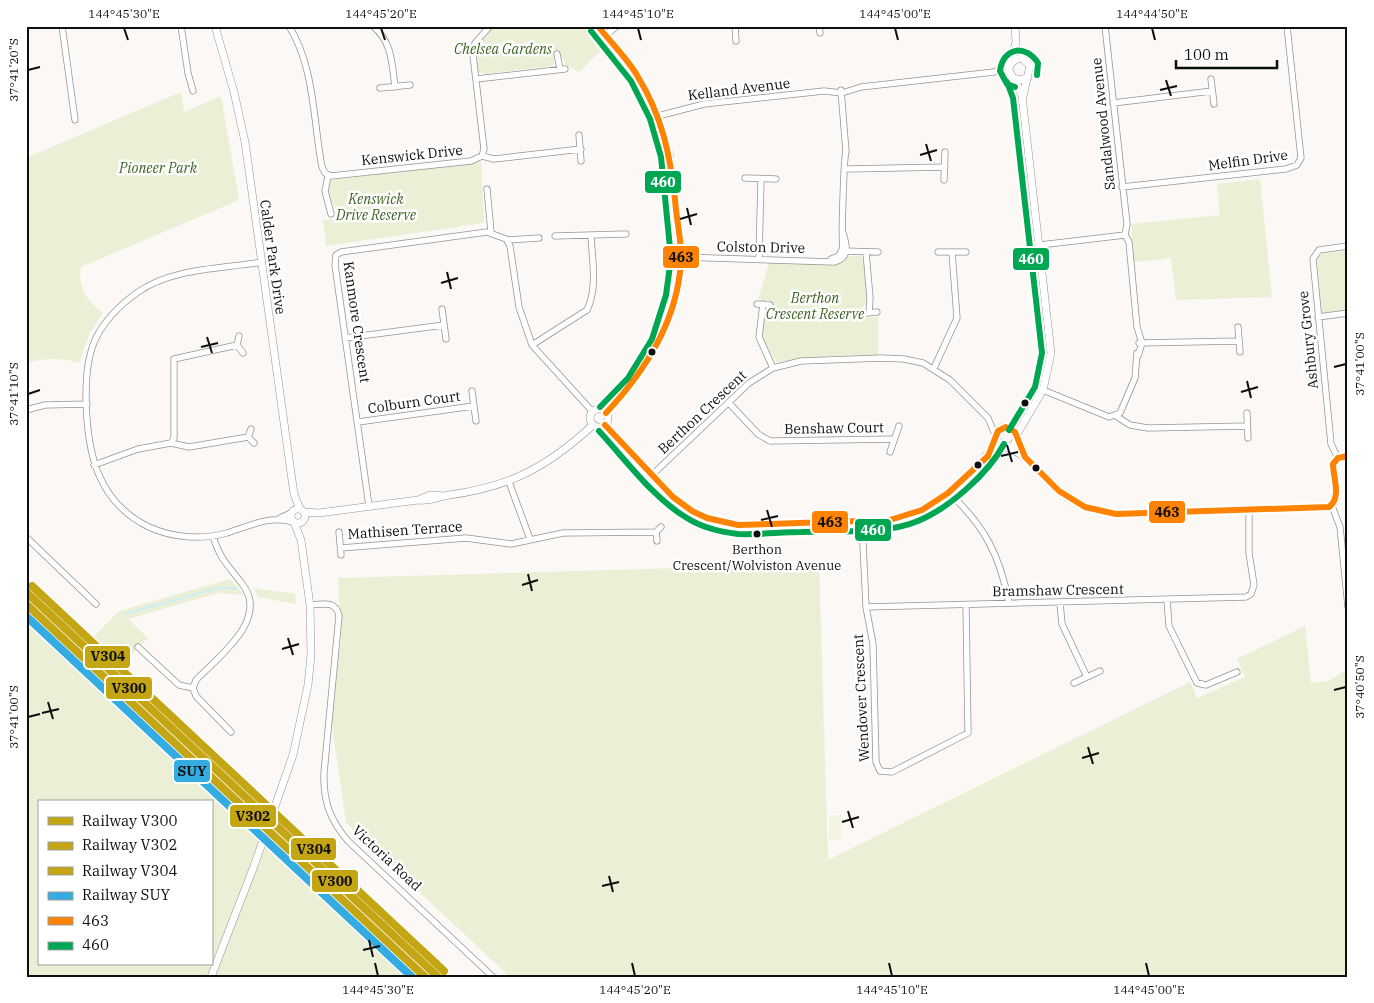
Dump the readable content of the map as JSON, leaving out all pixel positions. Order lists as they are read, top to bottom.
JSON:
{
  "streets": {
    "street": [
      "Kelland Avenue",
      "Sandalwood Avenue",
      "Kenswick Drive",
      "Melfin Drive",
      "Colston Drive",
      "Calder Park Drive",
      "Kanmore Crescent",
      "Ashbury Grove",
      "Colburn Court",
      "Berthon Crescent",
      "Benshaw Court",
      "Mathisen Terrace",
      "Bramshaw Crescent",
      "Wendover Crescent",
      "Victoria Road"
    ]
  },
  "crossings": [
    ["Sandalwood Avenue", "Melfin Drive"],
    ["Kanmore Crescent", "Colburn Court"],
    ["Berthon Crescent", "Benshaw Court"],
    ["Bramshaw Crescent", "Wendover Crescent"]
  ],
  "parks": [
    "Chelsea Gardens",
    "Pioneer Park",
    "Kenswick Drive Reserve",
    "Berthon Crescent Reserve"
  ],
  "places": ["Berthon Crescent/Wolviston Avenue"],
  "lines": [
    "transit line 463",
    "transit line 460",
    "rail line V304",
    "rail line V300",
    "rail line V302",
    "rail line SUY"
  ],
  "legend": [
    "Railway V300",
    "Railway V302",
    "Railway V304",
    "Railway SUY",
    "463",
    "460"
  ],
  "scale_bar": "100 m",
  "coordinates": [
    "144°45'30\"E",
    "144°45'20\"E",
    "144°45'10\"E",
    "144°45'00\"E",
    "144°44'50\"E",
    "37°41'20\"S",
    "37°41'00\"S",
    "37°41'10\"S",
    "37°40'50\"S"
  ]
}
